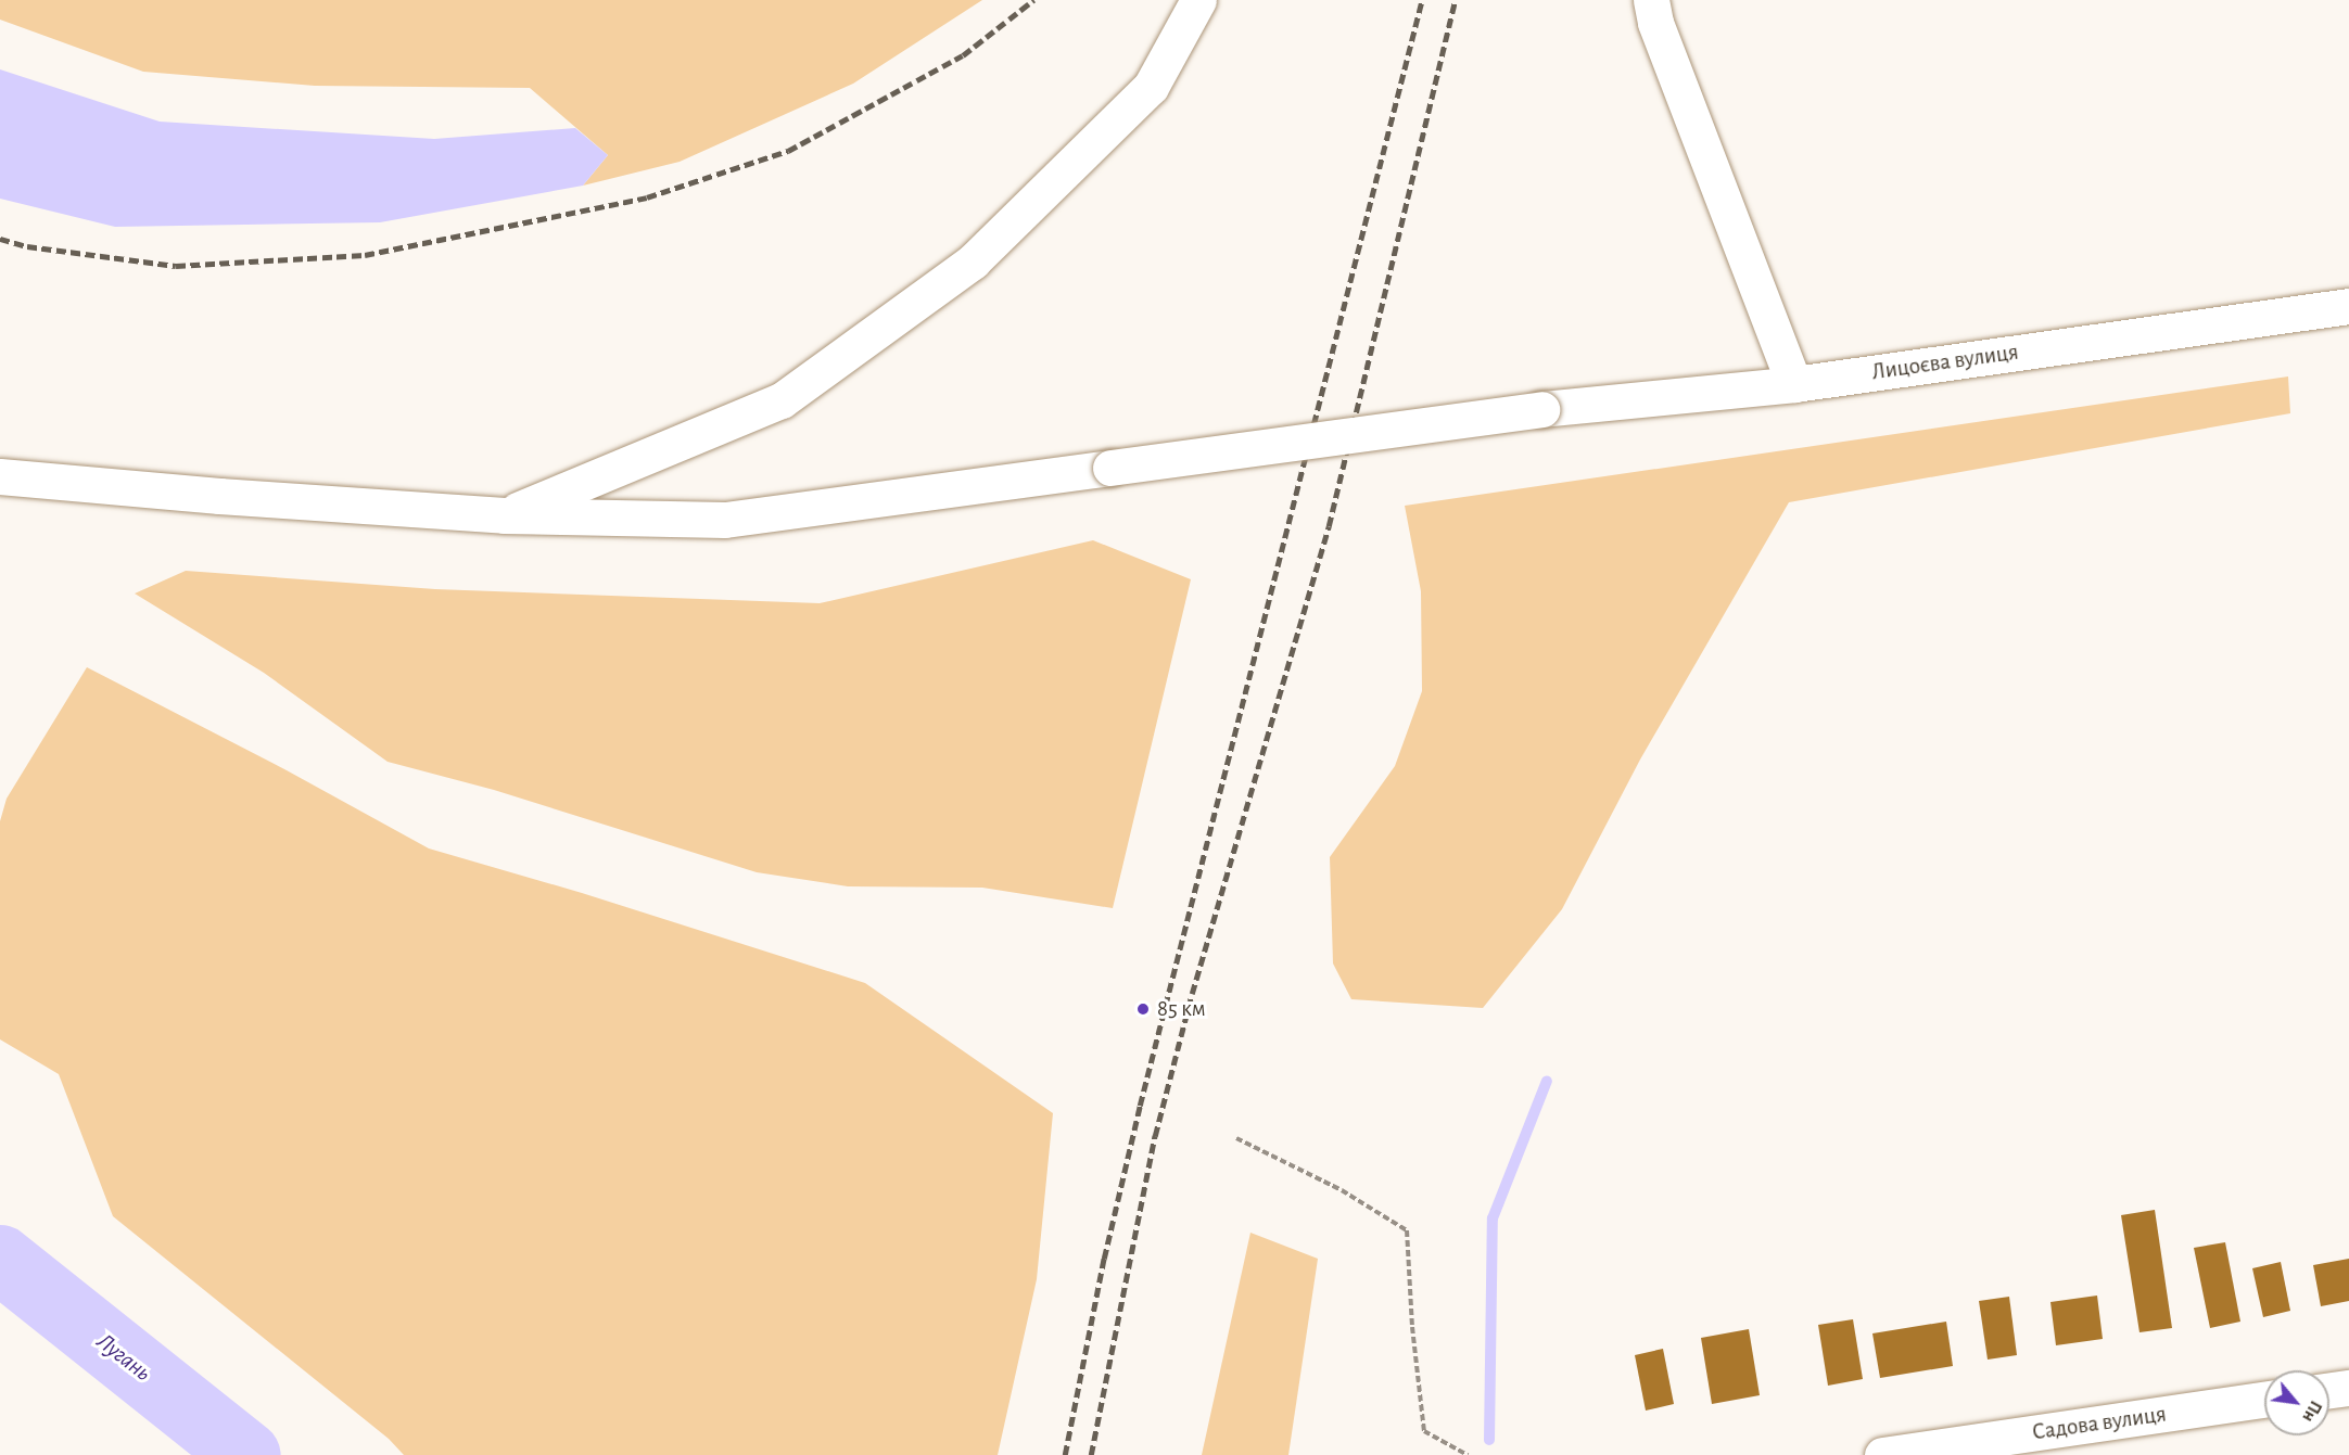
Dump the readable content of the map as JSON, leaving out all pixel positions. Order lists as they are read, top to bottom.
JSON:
{
  "streets": {
    "street": ["Лицоєва вулиця", "Садова вулиця"]
  },
  "water": ["Лугань"],
  "places": ["85 км"],
  "north": "bottom right"
}
